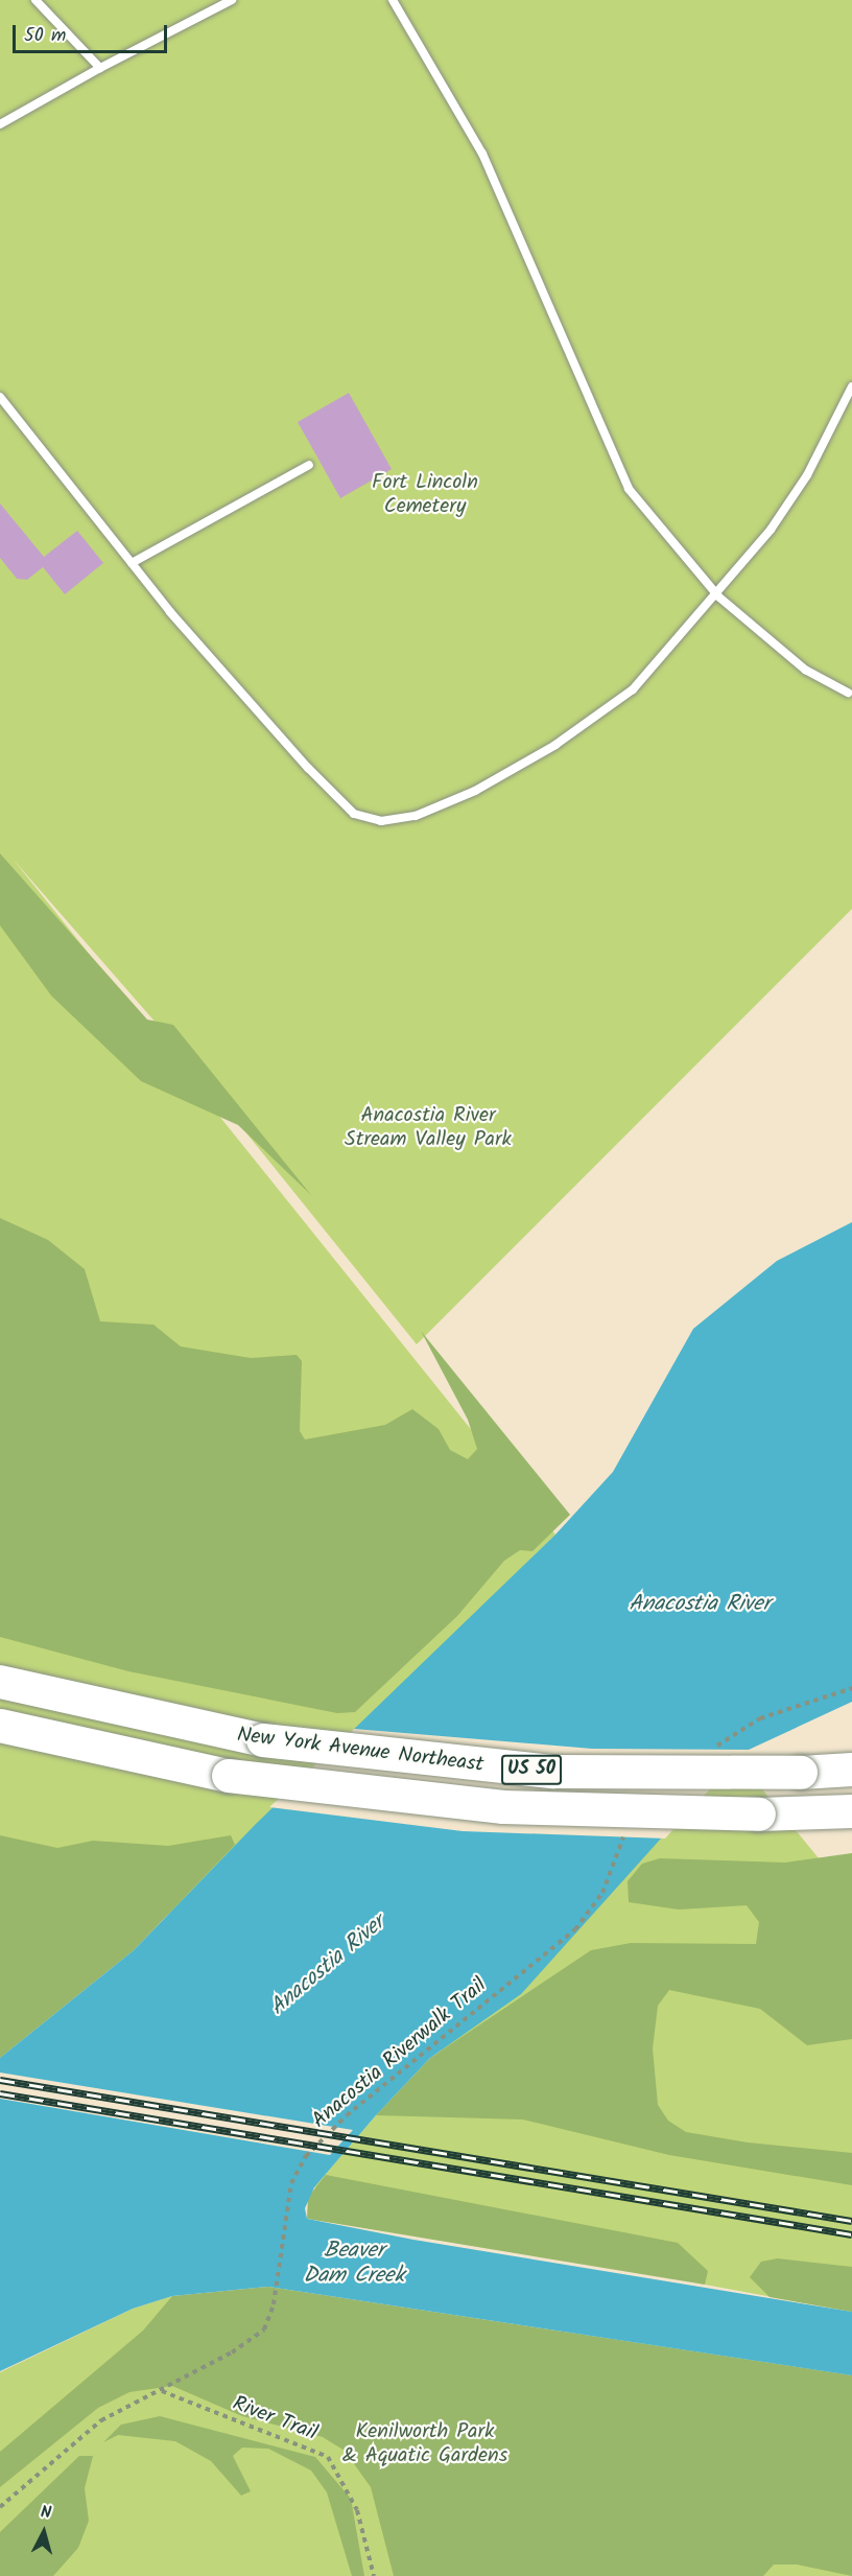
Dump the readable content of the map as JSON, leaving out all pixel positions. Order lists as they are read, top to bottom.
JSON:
{
  "streets": {
    "highway": ["New York Avenue Northeast", "US 50"],
    "path": ["Anacostia Riverwalk Trail", "River Trail"]
  },
  "crossings": [
    ["Anacostia Riverwalk Trail", "River Trail"]
  ],
  "water": ["Anacostia River", "Beaver Dam Creek"],
  "parks": ["Fort Lincoln Cemetery", "Anacostia River Stream Valley Park", "Kenilworth Park & Aquatic Gardens"],
  "scale_bar": "50 m",
  "north": "top"
}
